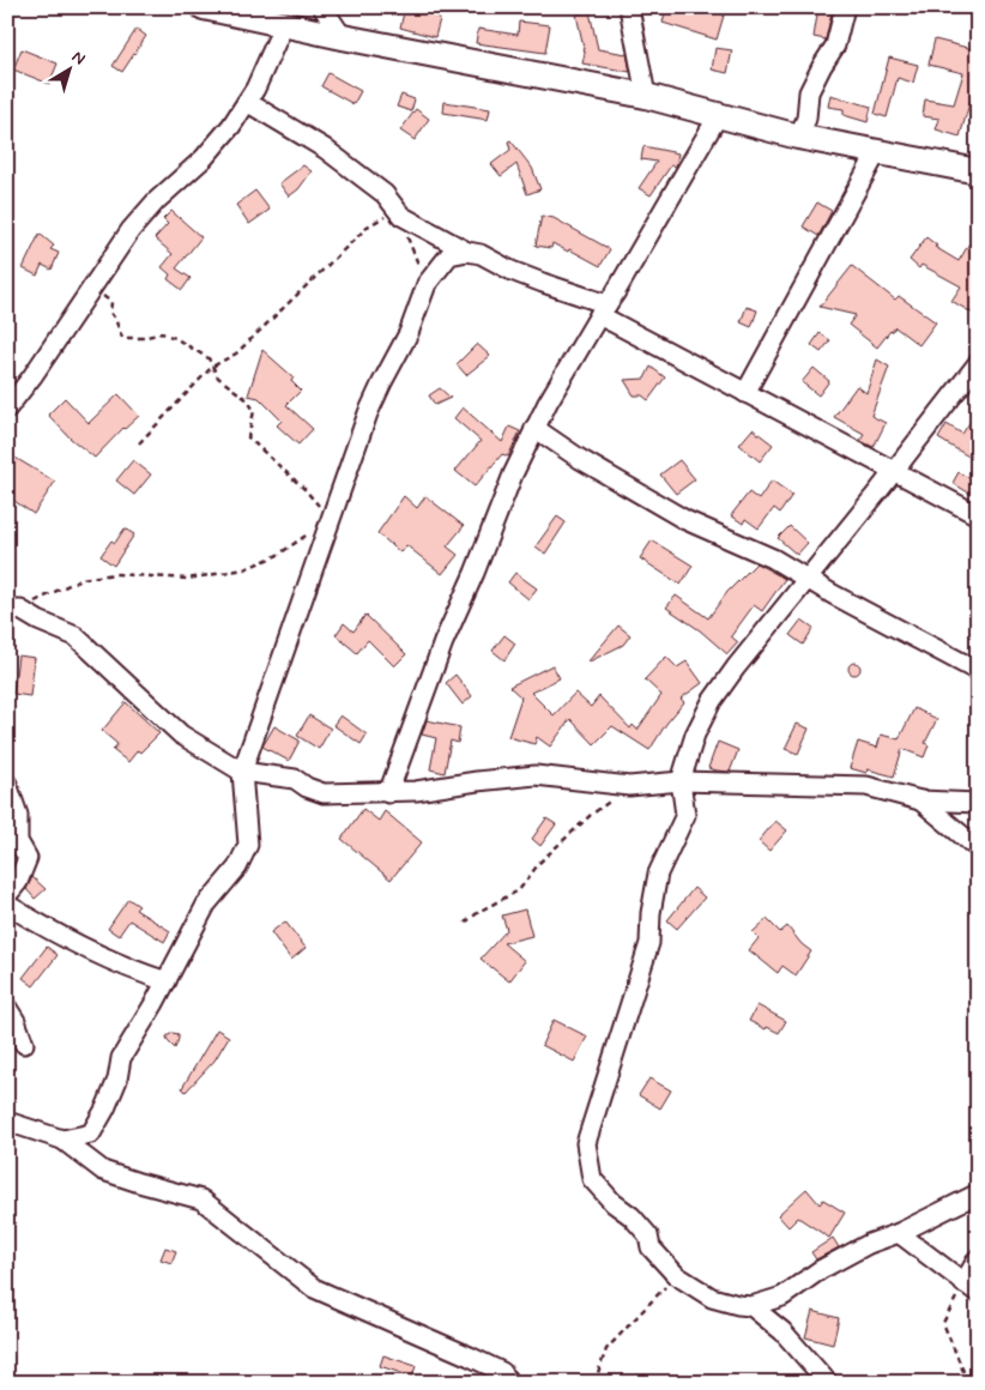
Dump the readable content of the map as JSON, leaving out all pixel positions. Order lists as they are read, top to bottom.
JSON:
{
  "north": "top right"
}
